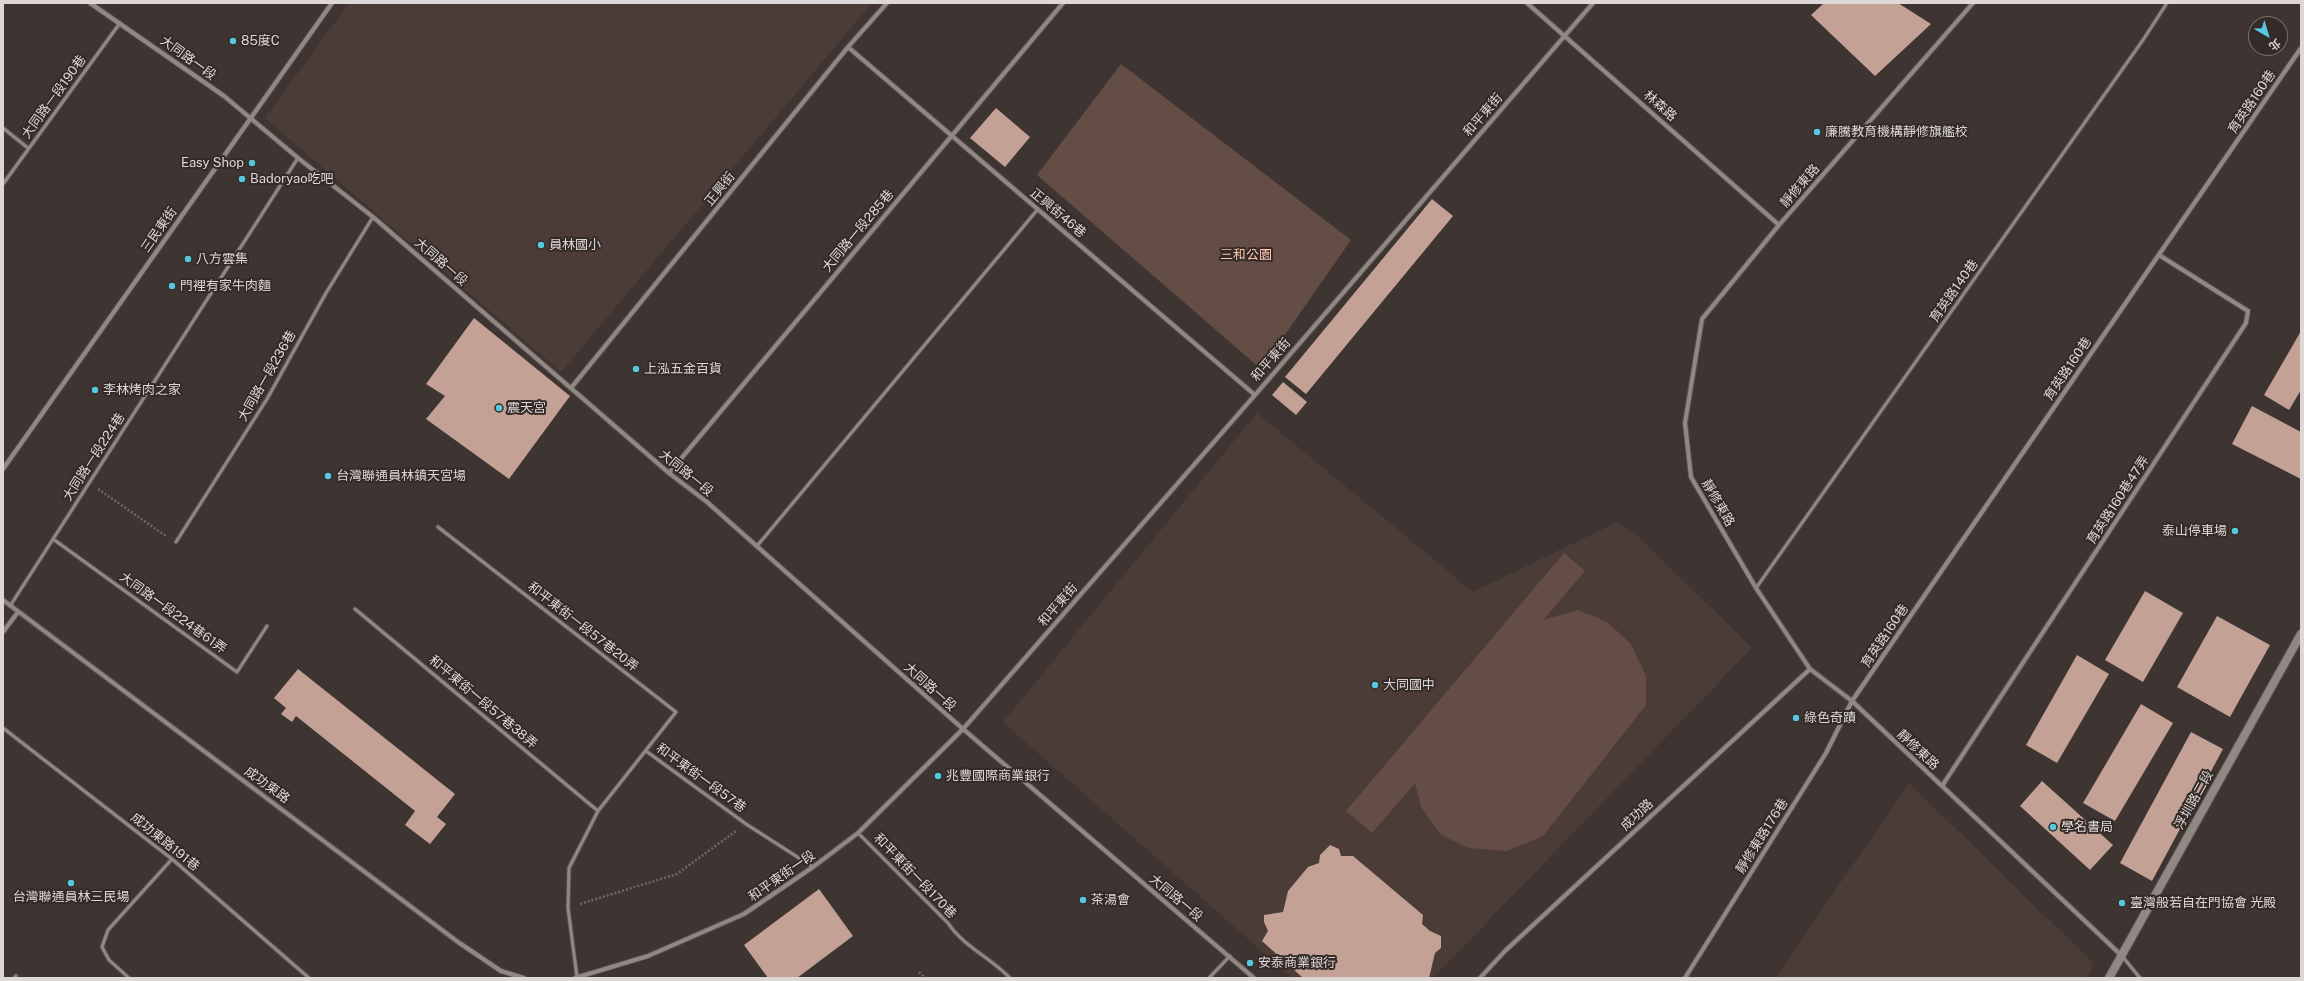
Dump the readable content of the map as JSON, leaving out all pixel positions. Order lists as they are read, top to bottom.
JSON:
{
  "streets": {
    "street": [
      "大同路一段",
      "育英路160巷",
      "林森路",
      "和平東街",
      "靜修東路",
      "正興街",
      "正興街46巷",
      "三民東街",
      "大同路一段285巷",
      "育英路160巷47弄",
      "成功東路",
      "浮圳路二段",
      "成功路",
      "靜修東路176巷",
      "和平東街一段"
    ],
    "lane": [
      "大同路一段190巷",
      "育英路140巷",
      "大同路一段236巷",
      "大同路一段224巷",
      "大同路一段224巷61弄",
      "和平東街一段57巷20弄",
      "和平東街一段57巷38弄",
      "和平東街一段57巷",
      "成功東路191巷",
      "和平東街一段170巷"
    ]
  },
  "crossings": [
    ["大同路一段", "大同路一段190巷"],
    ["大同路一段", "和平東街"],
    ["大同路一段", "正興街"],
    ["大同路一段", "三民東街"],
    ["大同路一段", "大同路一段285巷"],
    ["大同路一段", "大同路一段236巷"],
    ["大同路一段", "大同路一段224巷"],
    ["大同路一段", "和平東街一段"],
    ["育英路160巷", "靜修東路"],
    ["育英路160巷", "育英路160巷47弄"],
    ["育英路160巷", "靜修東路176巷"],
    ["林森路", "和平東街"],
    ["林森路", "靜修東路"],
    ["和平東街", "正興街46巷"],
    ["和平東街", "和平東街一段"],
    ["靜修東路", "育英路140巷"],
    ["靜修東路", "育英路160巷47弄"],
    ["靜修東路", "浮圳路二段"],
    ["靜修東路", "成功路"],
    ["靜修東路", "靜修東路176巷"],
    ["正興街", "正興街46巷"],
    ["正興街46巷", "大同路一段285巷"],
    ["大同路一段224巷", "大同路一段224巷61弄"],
    ["大同路一段224巷", "成功東路"],
    ["和平東街一段57巷20弄", "和平東街一段57巷"],
    ["和平東街一段57巷38弄", "和平東街一段57巷"],
    ["和平東街一段57巷", "和平東街一段"],
    ["和平東街一段", "和平東街一段170巷"]
  ],
  "parks": ["三和公園"],
  "places": [
    "85度C",
    "廉騰教育機構靜修旗艦校",
    "Easy Shop",
    "Badoryao吃吧",
    "員林國小",
    "八方雲集",
    "門裡有家牛肉麵",
    "上泓五金百貨",
    "李林烤肉之家",
    "震天宮",
    "台灣聯通員林鎮天宮場",
    "泰山停車場",
    "大同國中",
    "綠色奇蹟",
    "兆豐國際商業銀行",
    "學名書局",
    "台灣聯通員林三民場",
    "茶湯會",
    "臺灣般若自在門協會 光殿",
    "安泰商業銀行"
  ],
  "north": "bottom right"
}
